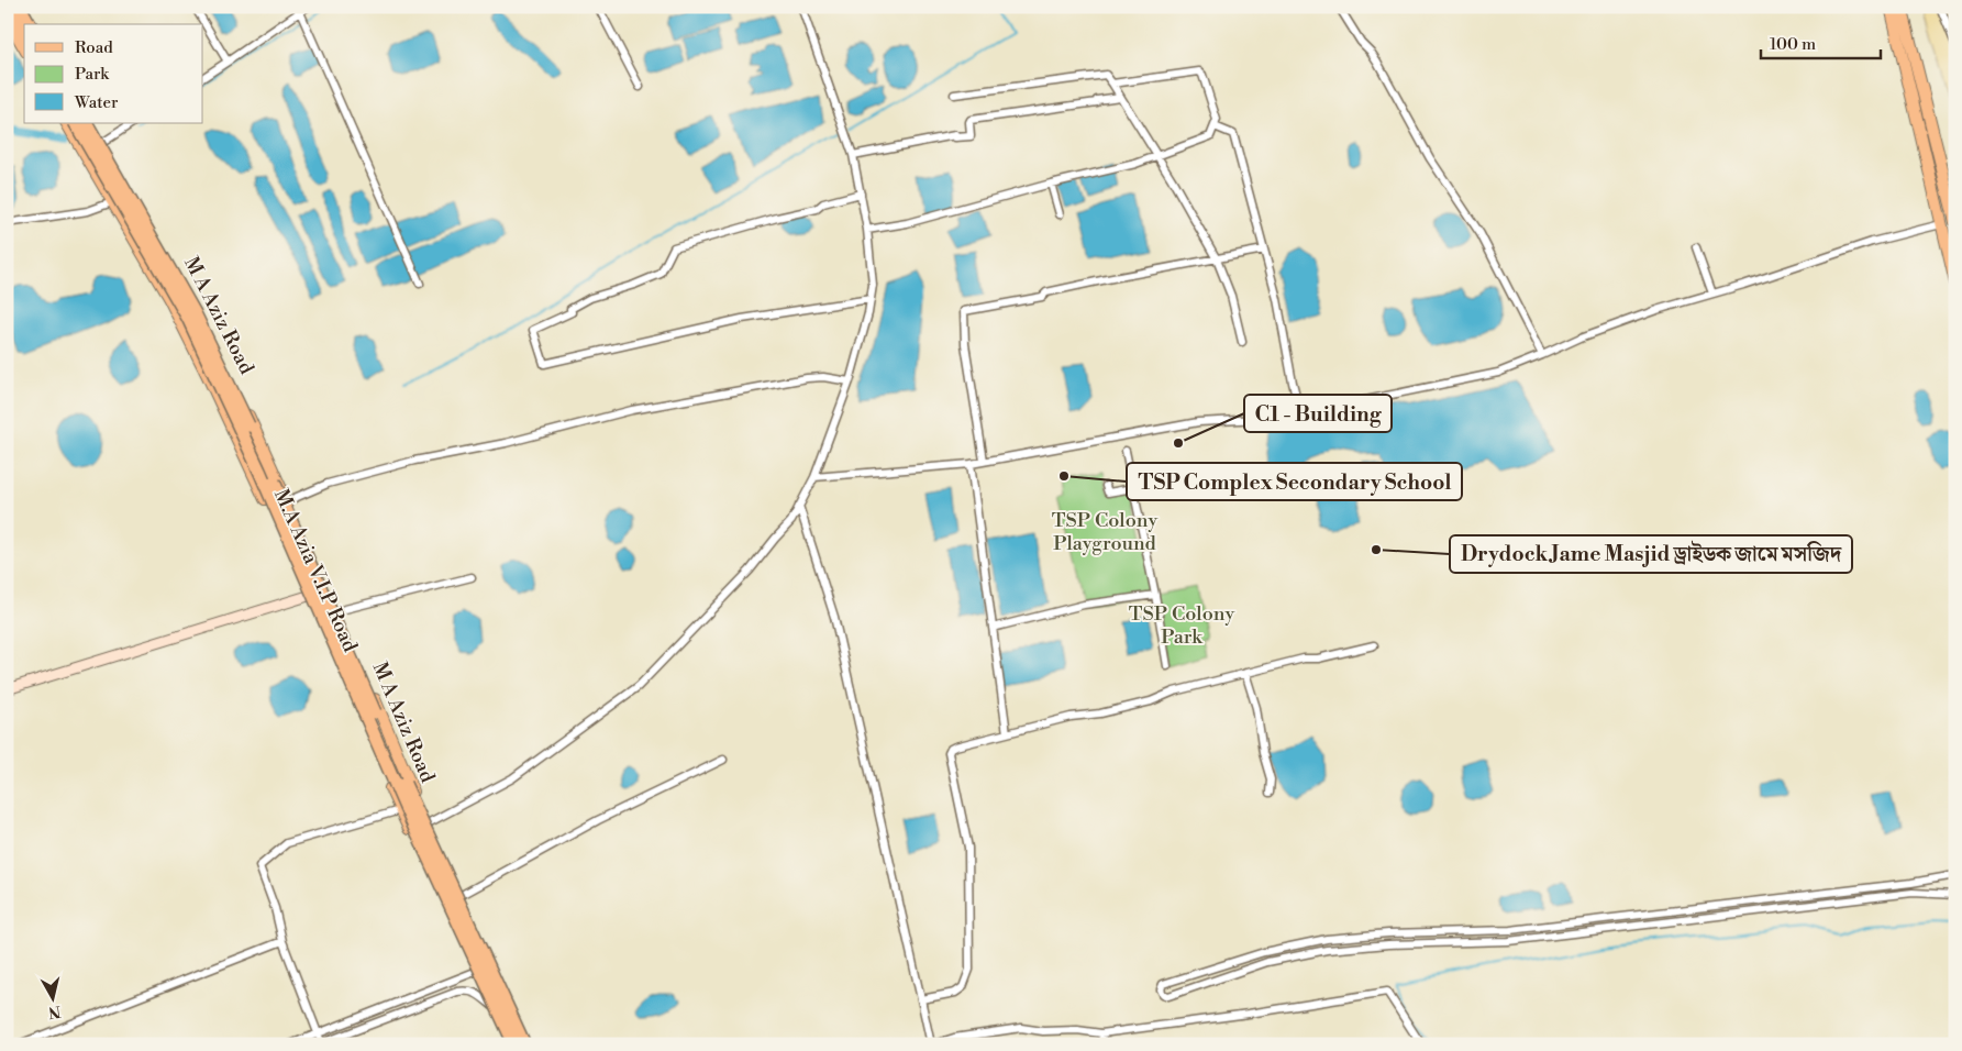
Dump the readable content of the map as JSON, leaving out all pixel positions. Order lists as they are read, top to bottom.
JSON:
{
  "streets": {
    "main road": ["M A Aziz Road", "M.A Azia V.I.P Road"]
  },
  "parks": ["TSP Colony Playground", "TSP Colony Park"],
  "places": ["C1 - Building", "TSP Complex Secondary School", "Drydock Jame Masjid ড্রাইডক জামে মসজিদ"],
  "legend": ["Road", "Park", "Water"],
  "scale_bar": "100 m",
  "north": "bottom"
}
